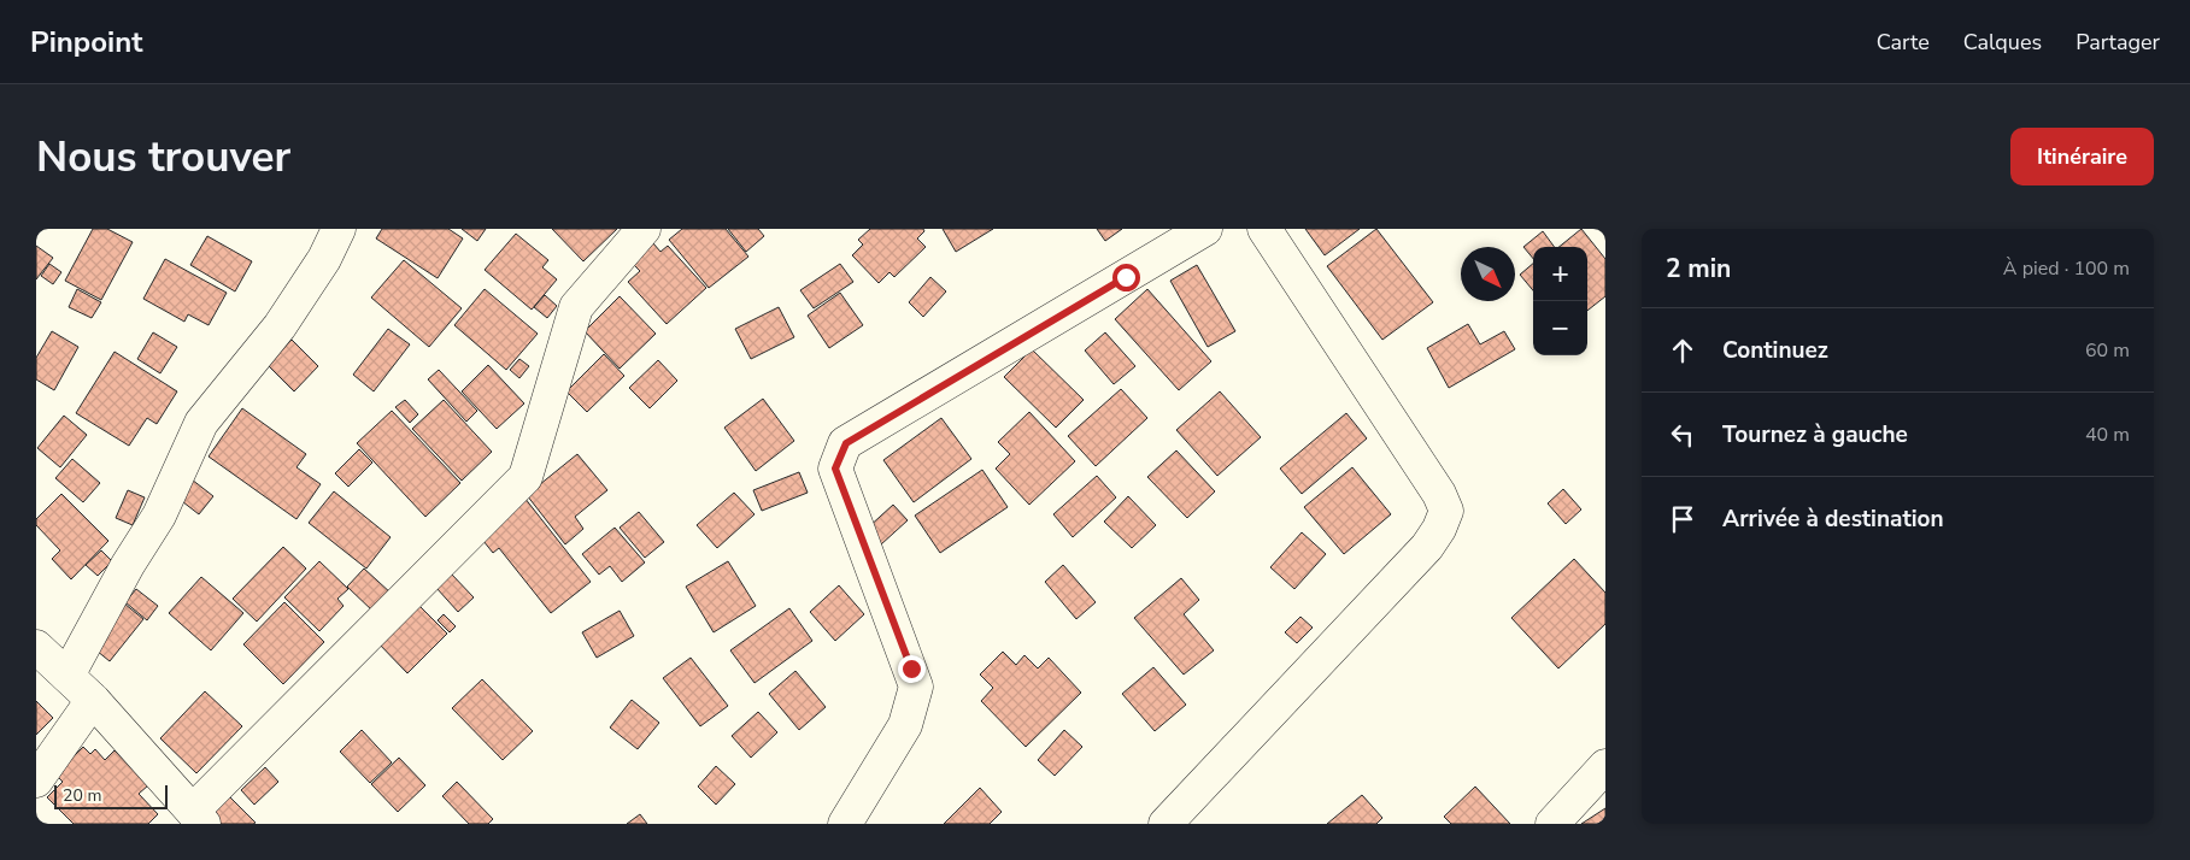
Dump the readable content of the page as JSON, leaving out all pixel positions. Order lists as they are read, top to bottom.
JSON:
{
  "scale_bar": "20 m",
  "north": "bottom right",
  "page": {
    "header": "Pinpoint",
    "nav": ["Carte", "Calques", "Partager"],
    "buttons": "Itinéraire",
    "title": "Nous trouver",
    "heading": ["2 min", "À pied · 100 m"],
    "map_buttons": ["+", "−"],
    "list": [
      ["Continuez", "60 m"],
      ["Tournez à gauche", "40 m"],
      "Arrivée à destination"
    ],
    "scale": "20 m"
  }
}
